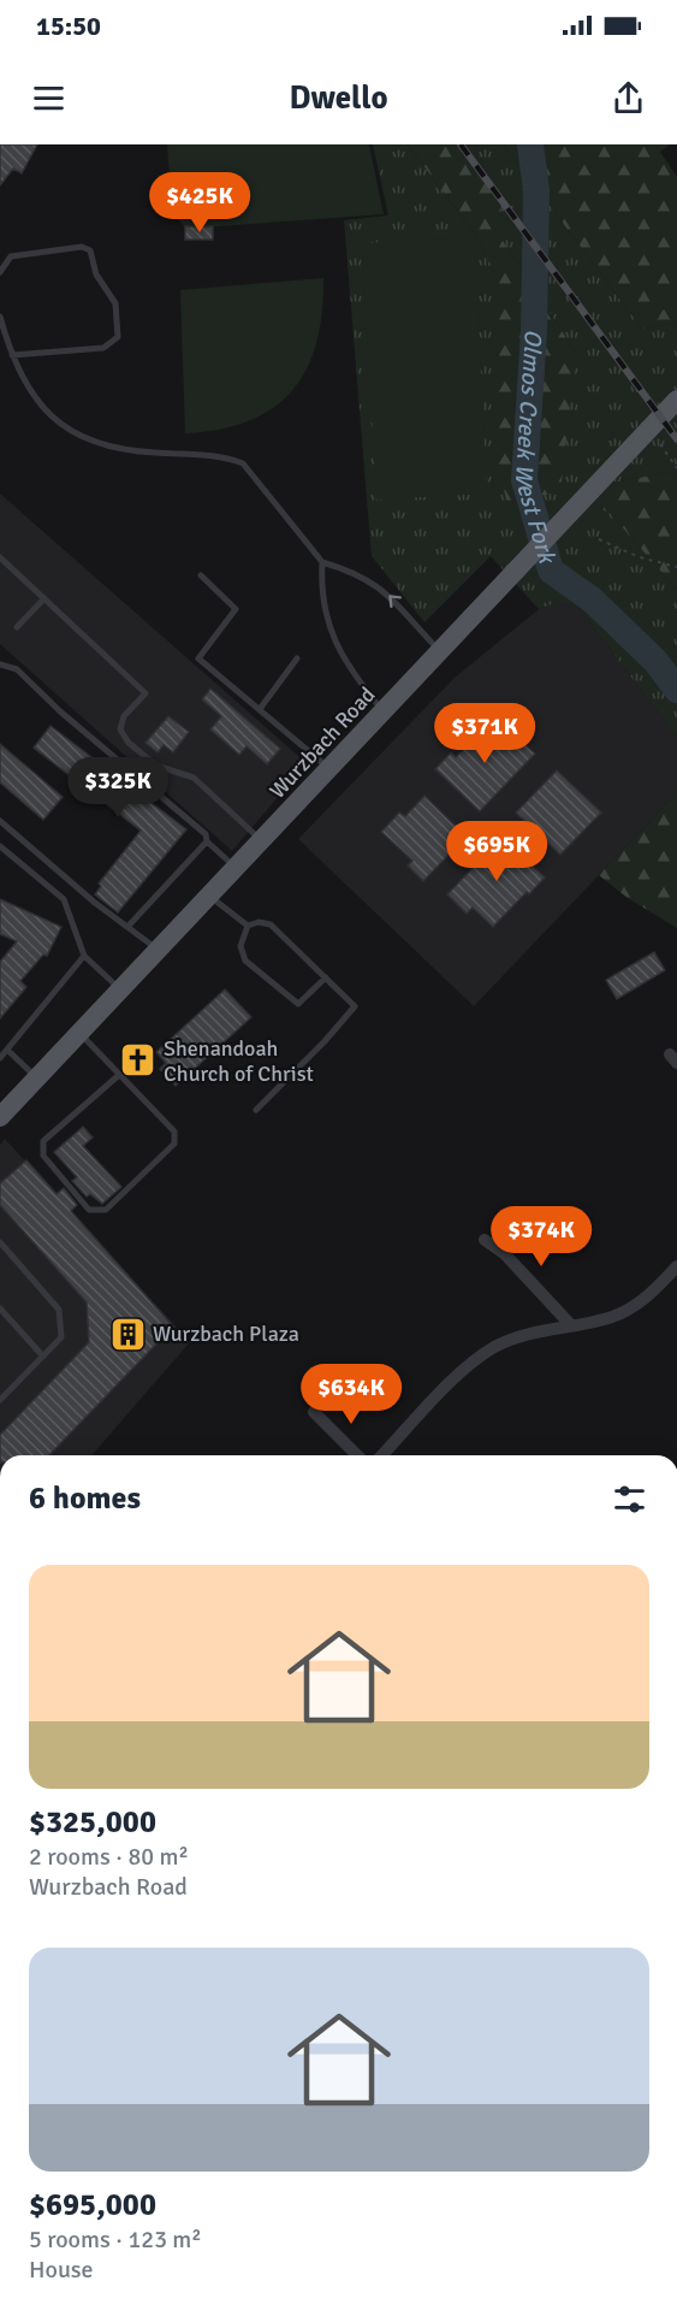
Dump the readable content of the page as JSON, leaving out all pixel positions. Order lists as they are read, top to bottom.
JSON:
{
  "streets": {
    "main road": ["Wurzbach Road"]
  },
  "water": ["Olmos Creek West Fork"],
  "places": {
    "church": ["Shenandoah Church of Christ"],
    "building": ["Wurzbach Plaza"]
  },
  "page": {
    "status": "15:50",
    "header": "Dwello",
    "price": [
      "$425K",
      "$371K",
      "$325K",
      "$695K",
      "$374K",
      "$634K"
    ],
    "heading": "6 homes",
    "list": [
      {
        "name": "$325,000",
        "note": "2 rooms · 80 m² · Wurzbach Road"
      },
      {
        "name": "$695,000",
        "note": "5 rooms · 123 m² · House"
      }
    ]
  }
}
